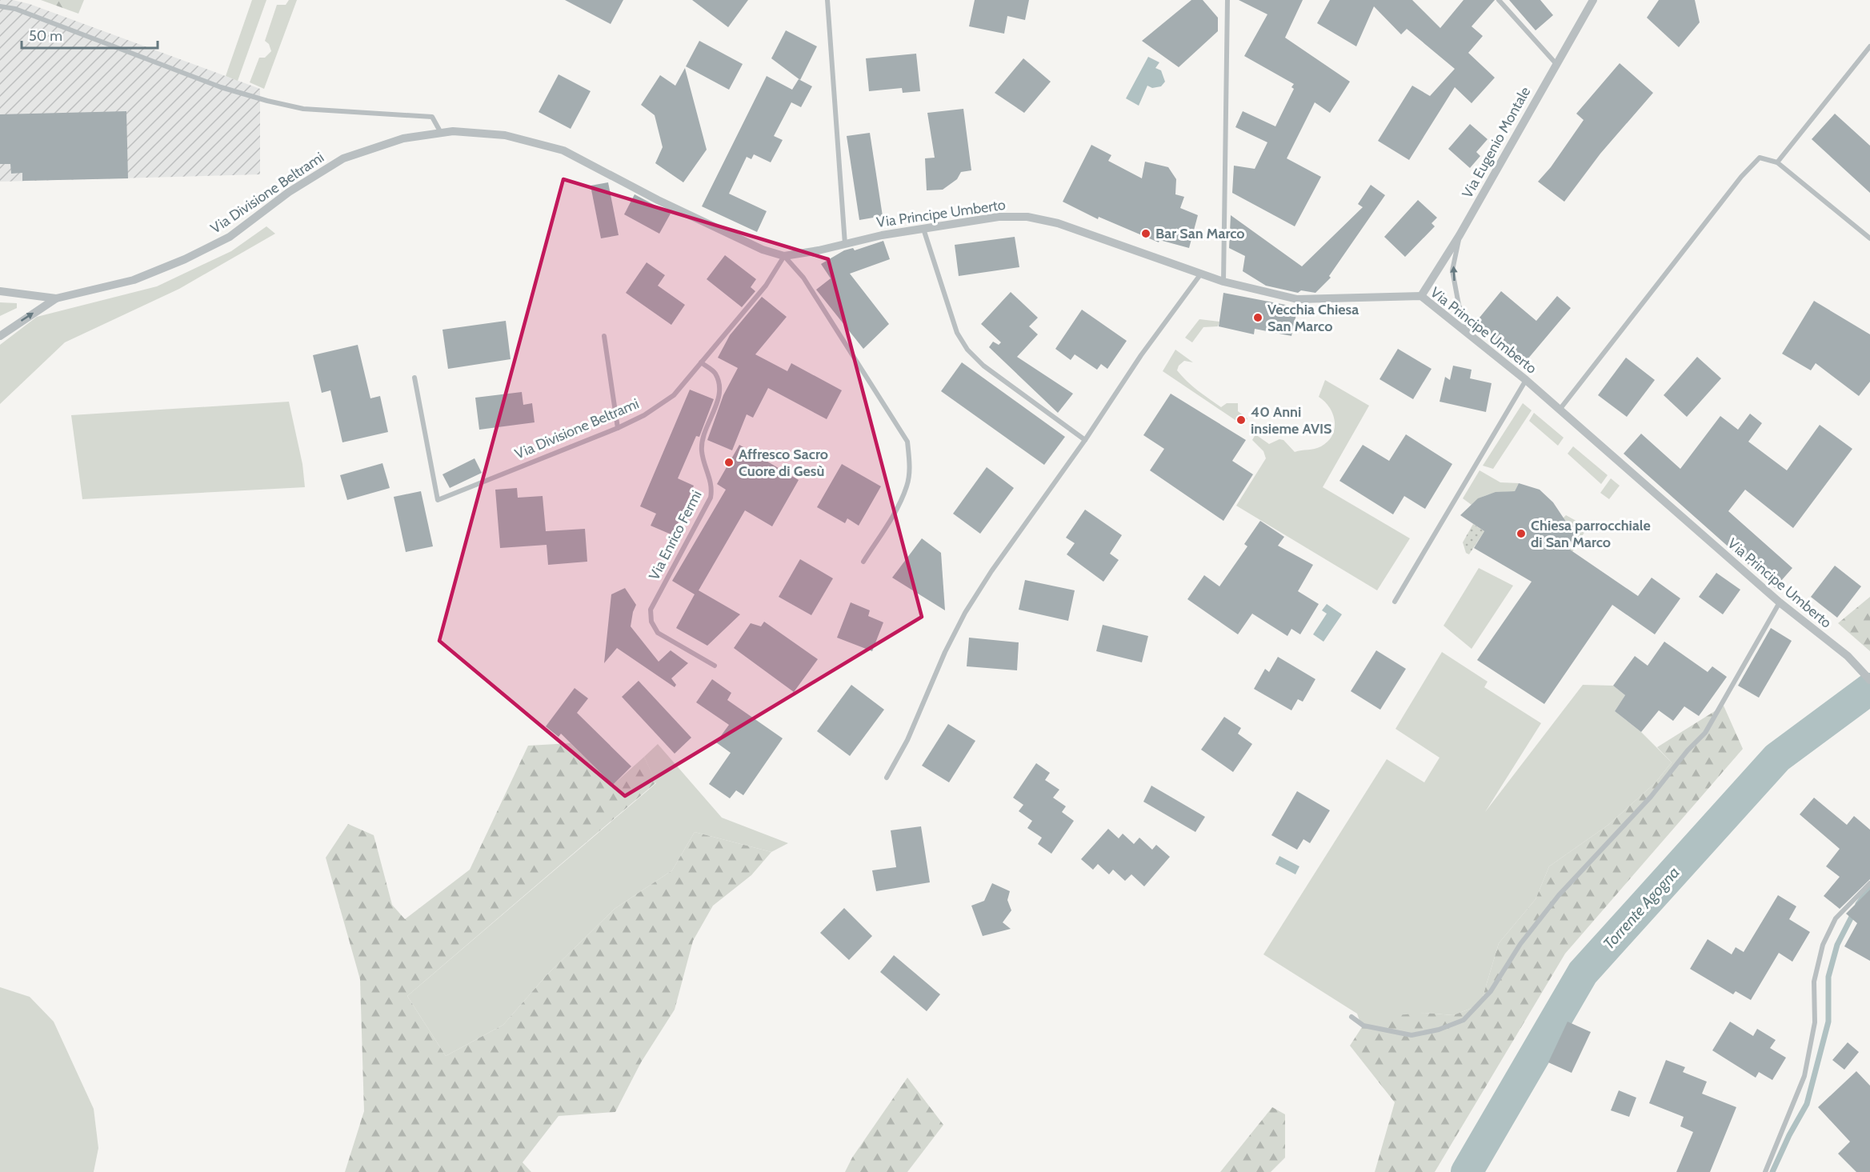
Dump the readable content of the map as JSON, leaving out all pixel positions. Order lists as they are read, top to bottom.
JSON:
{
  "streets": {
    "street": [
      "Via Eugenio Montale",
      "Via Divisione Beltrami",
      "Via Principe Umberto",
      "Via Enrico Fermi"
    ]
  },
  "crossings": [
    ["Via Eugenio Montale", "Via Principe Umberto"],
    ["Via Divisione Beltrami", "Via Principe Umberto"],
    ["Via Divisione Beltrami", "Via Enrico Fermi"]
  ],
  "water": ["Torrente Agogna"],
  "places": [
    "Bar San Marco",
    "Vecchia Chiesa San Marco",
    "40 Anni insieme AVIS",
    "Affresco Sacro Cuore di Gesù",
    "Chiesa parrocchiale di San Marco"
  ],
  "scale_bar": "50 m"
}
